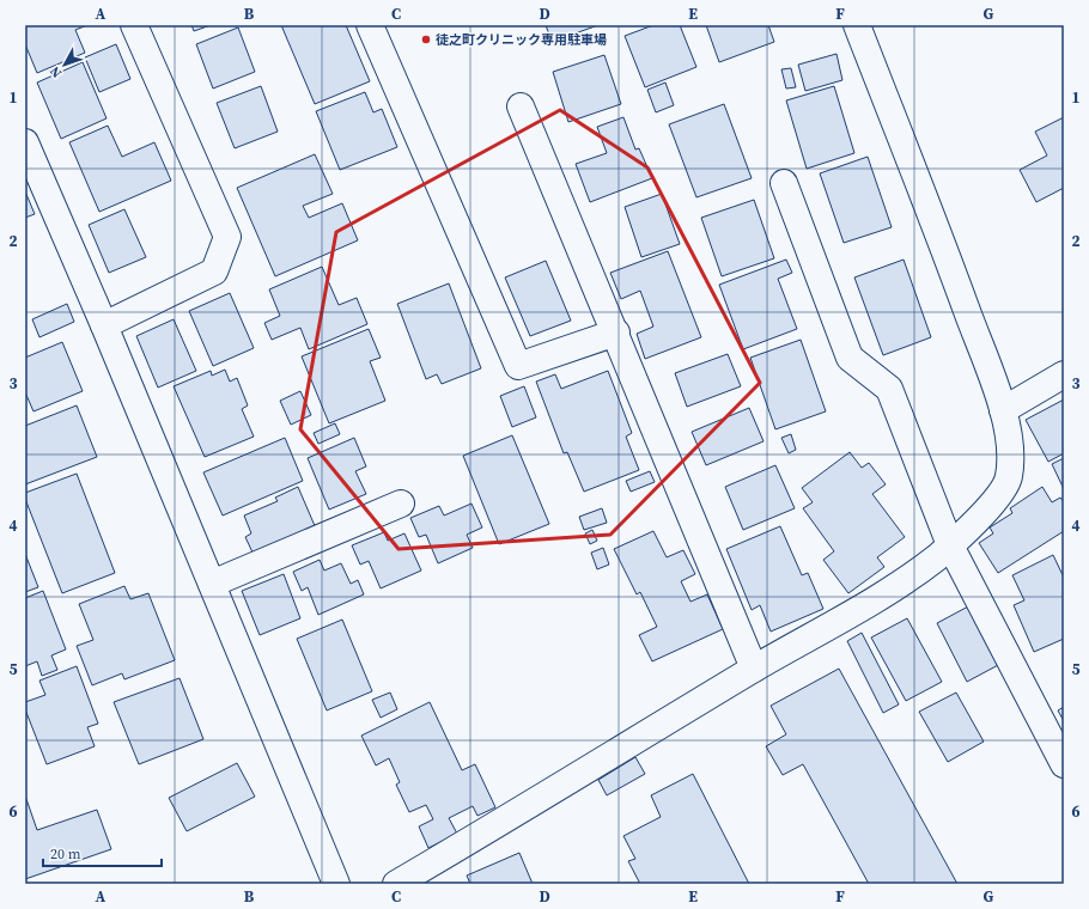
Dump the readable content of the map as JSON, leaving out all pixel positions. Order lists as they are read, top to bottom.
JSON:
{
  "places": ["徒之町クリニック専用駐車場"],
  "scale_bar": "20 m",
  "north": "bottom left",
  "grid": {
    "columns": [
      "A",
      "B",
      "C",
      "D",
      "E",
      "F",
      "G"
    ],
    "rows": [
      "1",
      "2",
      "3",
      "4",
      "5",
      "6"
    ]
  }
}
